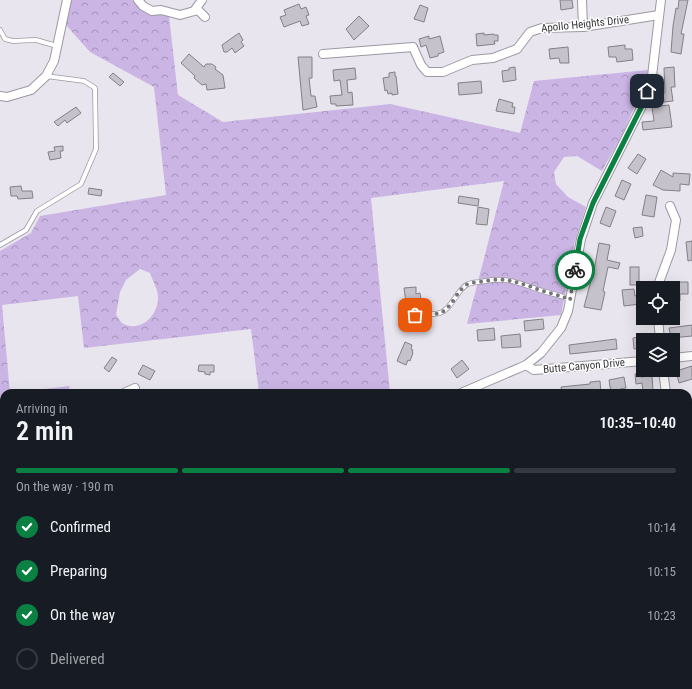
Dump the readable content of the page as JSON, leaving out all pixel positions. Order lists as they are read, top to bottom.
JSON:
{
  "streets": {
    "street": ["Apollo Heights Drive", "Butte Canyon Drive"]
  },
  "page": {
    "heading": ["2 min", "Arriving in", "10:35–10:40"],
    "bar": "On the way · 190 m",
    "list": [
      ["Confirmed", "10:14"],
      ["Preparing", "10:15"],
      ["On the way", "10:23"],
      "Delivered"
    ]
  }
}
